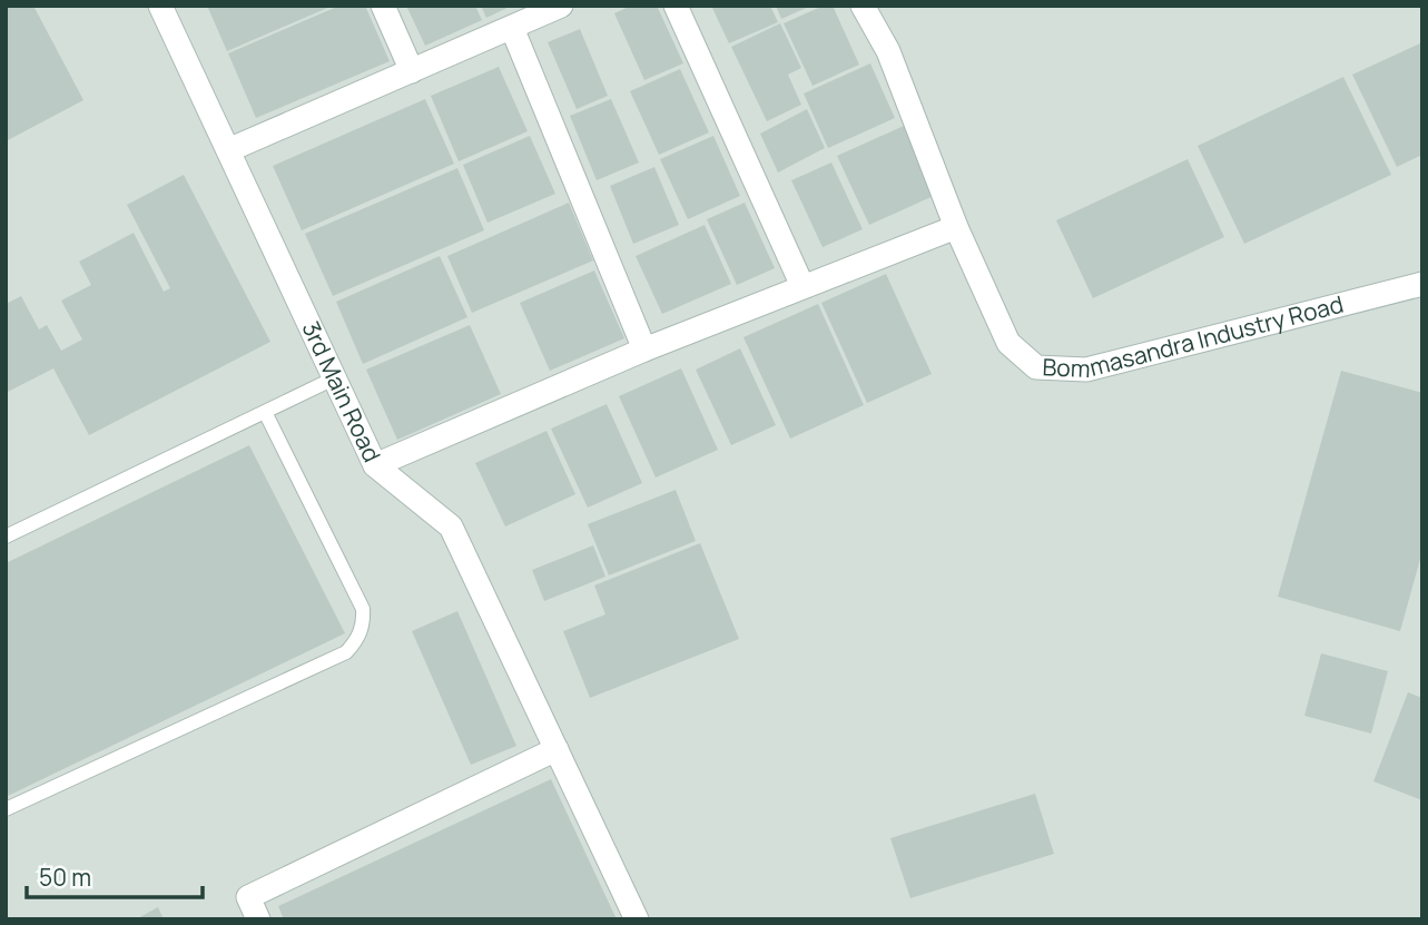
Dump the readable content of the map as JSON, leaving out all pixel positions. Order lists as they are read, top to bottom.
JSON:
{
  "streets": {
    "street": ["Bommasandra Industry Road", "3rd Main Road"]
  },
  "scale_bar": "50 m"
}
